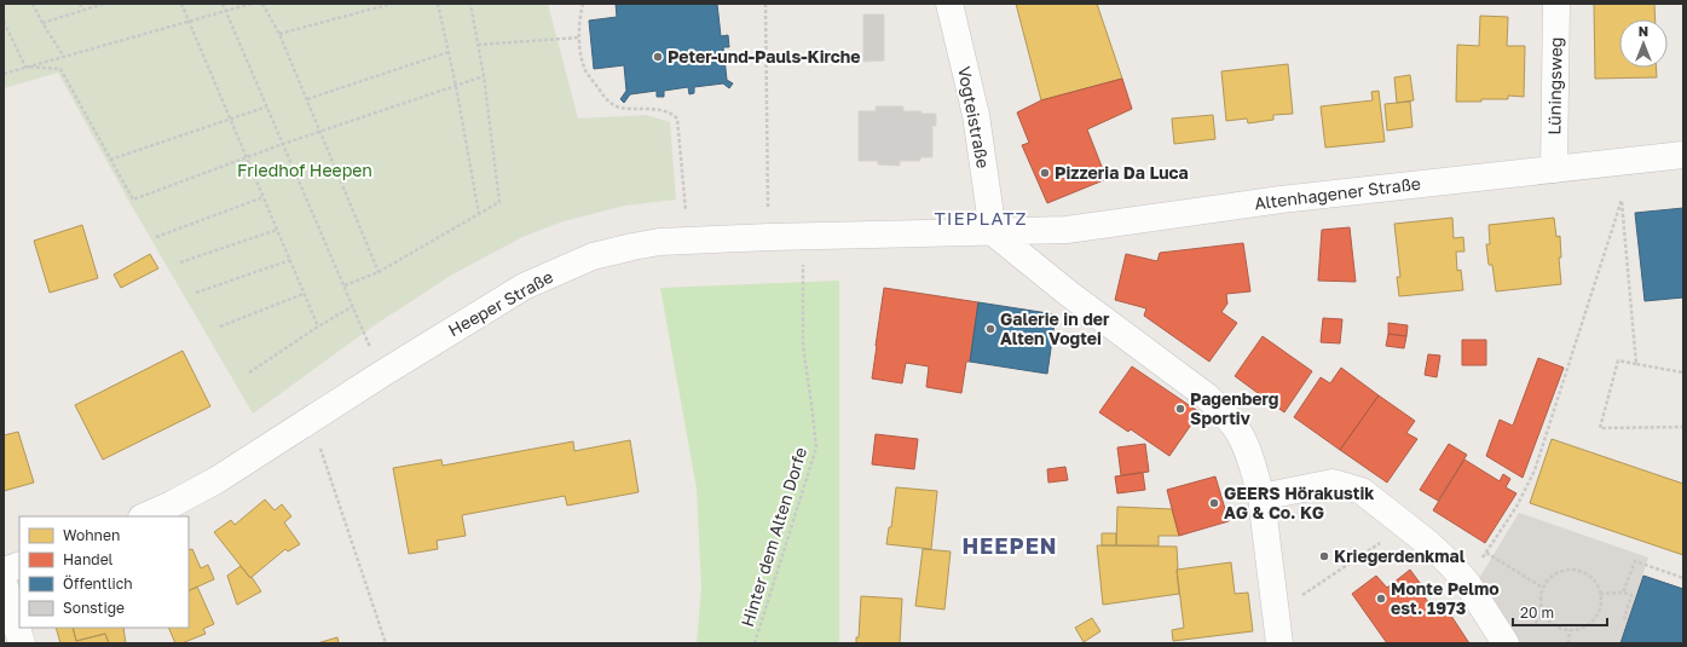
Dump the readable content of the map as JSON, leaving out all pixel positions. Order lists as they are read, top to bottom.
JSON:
{
  "streets": {
    "main road": [
      "Lüningsweg",
      "Vogteistraße",
      "Altenhagener Straße",
      "Heeper Straße"
    ],
    "path": ["Hinter dem Alten Dorfe"]
  },
  "crossings": [
    ["Lüningsweg", "Altenhagener Straße"],
    ["Vogteistraße", "Altenhagener Straße"],
    ["Vogteistraße", "Heeper Straße"],
    ["Altenhagener Straße", "Heeper Straße"],
    ["Heeper Straße", "Hinter dem Alten Dorfe"]
  ],
  "districts": ["TIEPLATZ", "HEEPEN"],
  "parks": ["Friedhof Heepen"],
  "places": [
    "Peter-und-Pauls-Kirche",
    "Pizzeria Da Luca",
    "Galerie in der Alten Vogtei",
    "Pagenberg Sportiv",
    "GEERS Hörakustik AG & Co. KG",
    "Kriegerdenkmal",
    "Monte Pelmo est. 1973"
  ],
  "legend": [
    "Wohnen",
    "Handel",
    "Öffentlich",
    "Sonstige"
  ],
  "scale_bar": "20 m",
  "north": "top"
}
